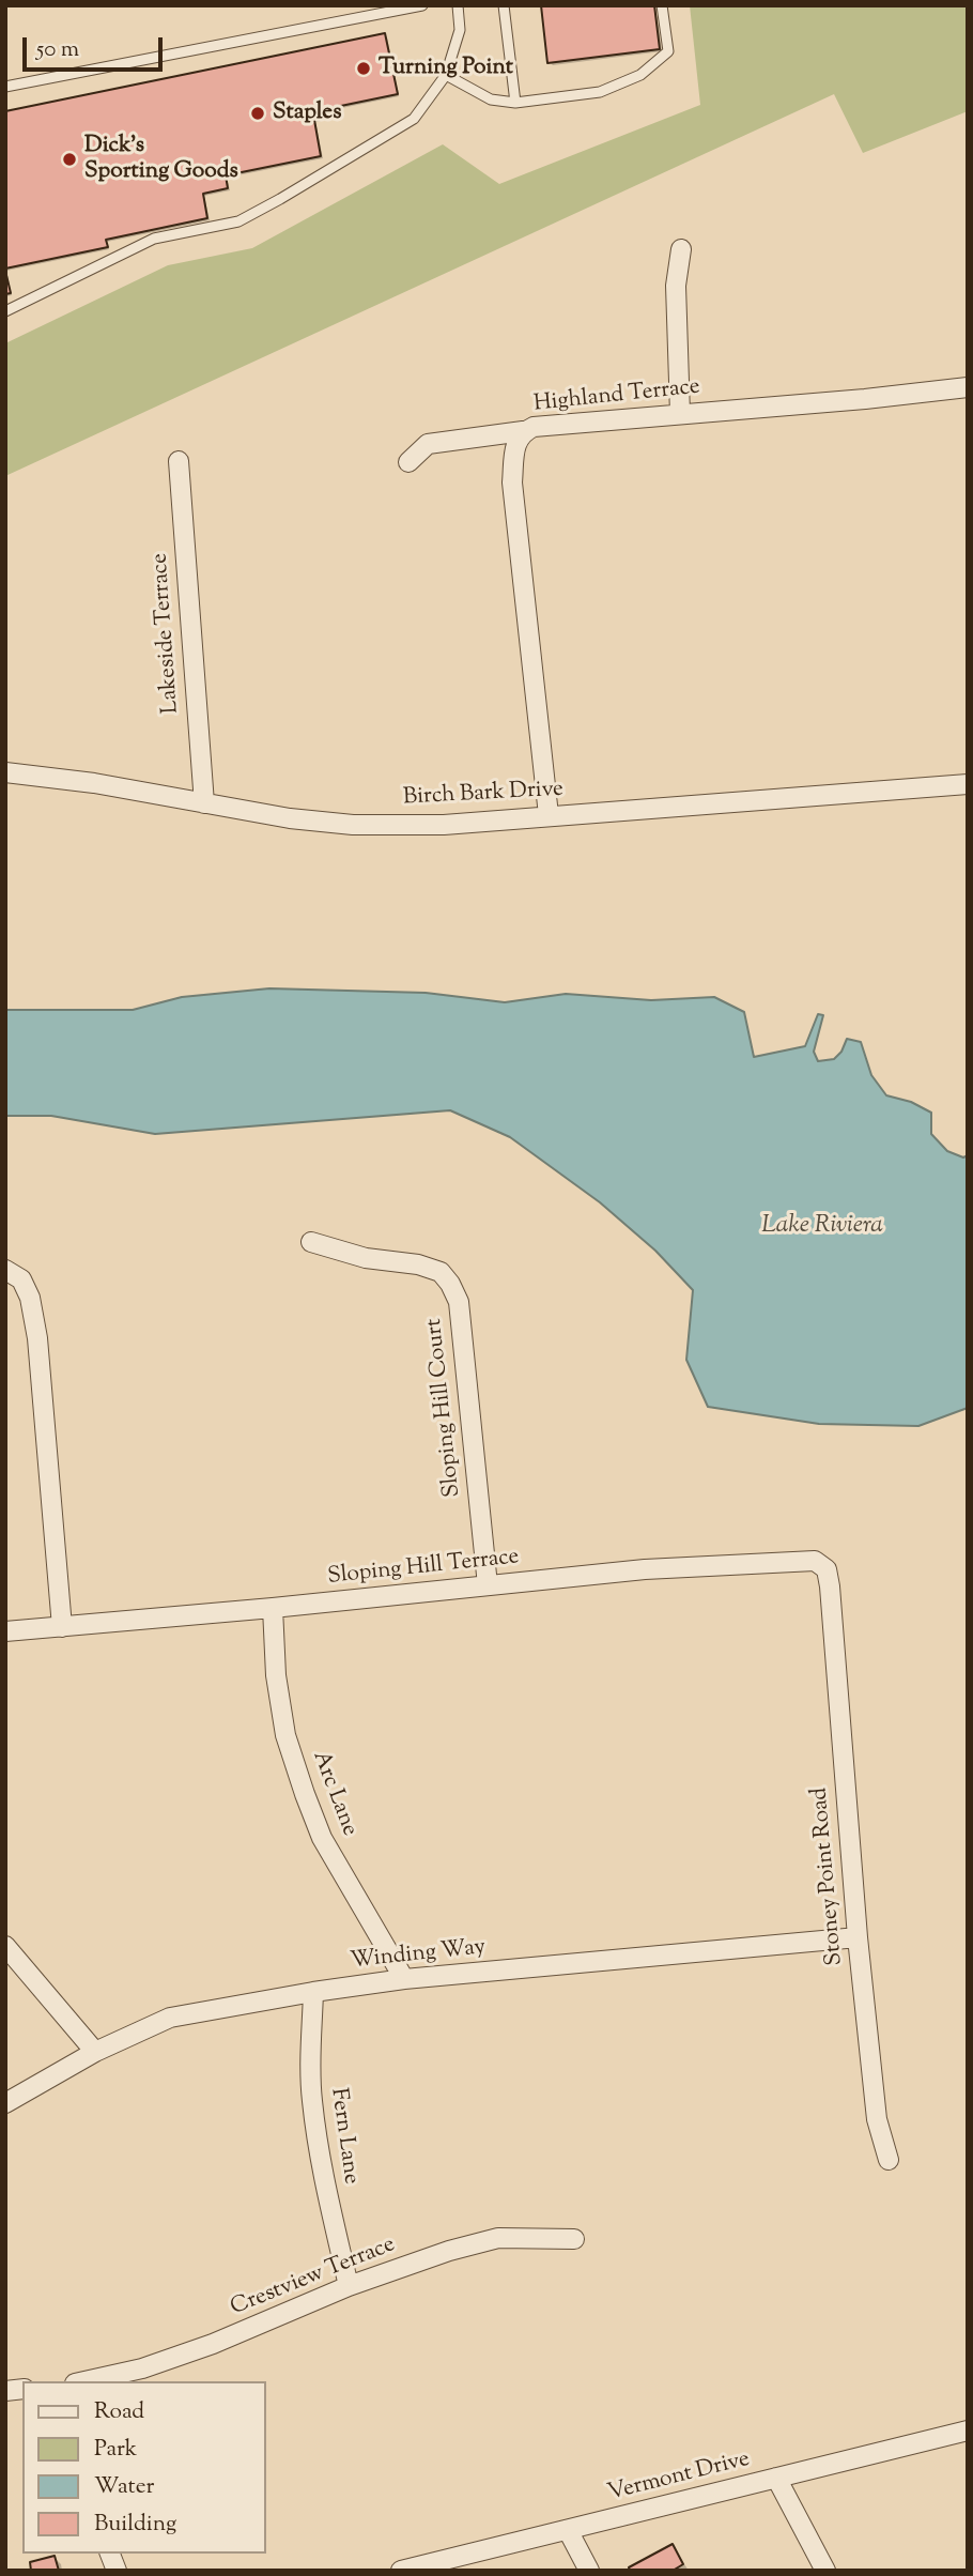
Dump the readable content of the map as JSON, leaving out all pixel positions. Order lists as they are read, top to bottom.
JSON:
{
  "streets": {
    "street": [
      "Highland Terrace",
      "Lakeside Terrace",
      "Birch Bark Drive",
      "Sloping Hill Court",
      "Sloping Hill Terrace",
      "Arc Lane",
      "Stoney Point Road",
      "Winding Way",
      "Fern Lane",
      "Crestview Terrace",
      "Vermont Drive"
    ]
  },
  "crossings": [
    ["Highland Terrace", "Birch Bark Drive"],
    ["Lakeside Terrace", "Birch Bark Drive"],
    ["Sloping Hill Court", "Sloping Hill Terrace"],
    ["Sloping Hill Terrace", "Arc Lane"],
    ["Sloping Hill Terrace", "Stoney Point Road"],
    ["Arc Lane", "Winding Way"],
    ["Stoney Point Road", "Winding Way"],
    ["Winding Way", "Fern Lane"],
    ["Fern Lane", "Crestview Terrace"]
  ],
  "water": ["Lake Riviera"],
  "places": ["Turning Point", "Staples", "Dick's Sporting Goods"],
  "legend": [
    "Road",
    "Park",
    "Water",
    "Building"
  ],
  "scale_bar": "50 m"
}
